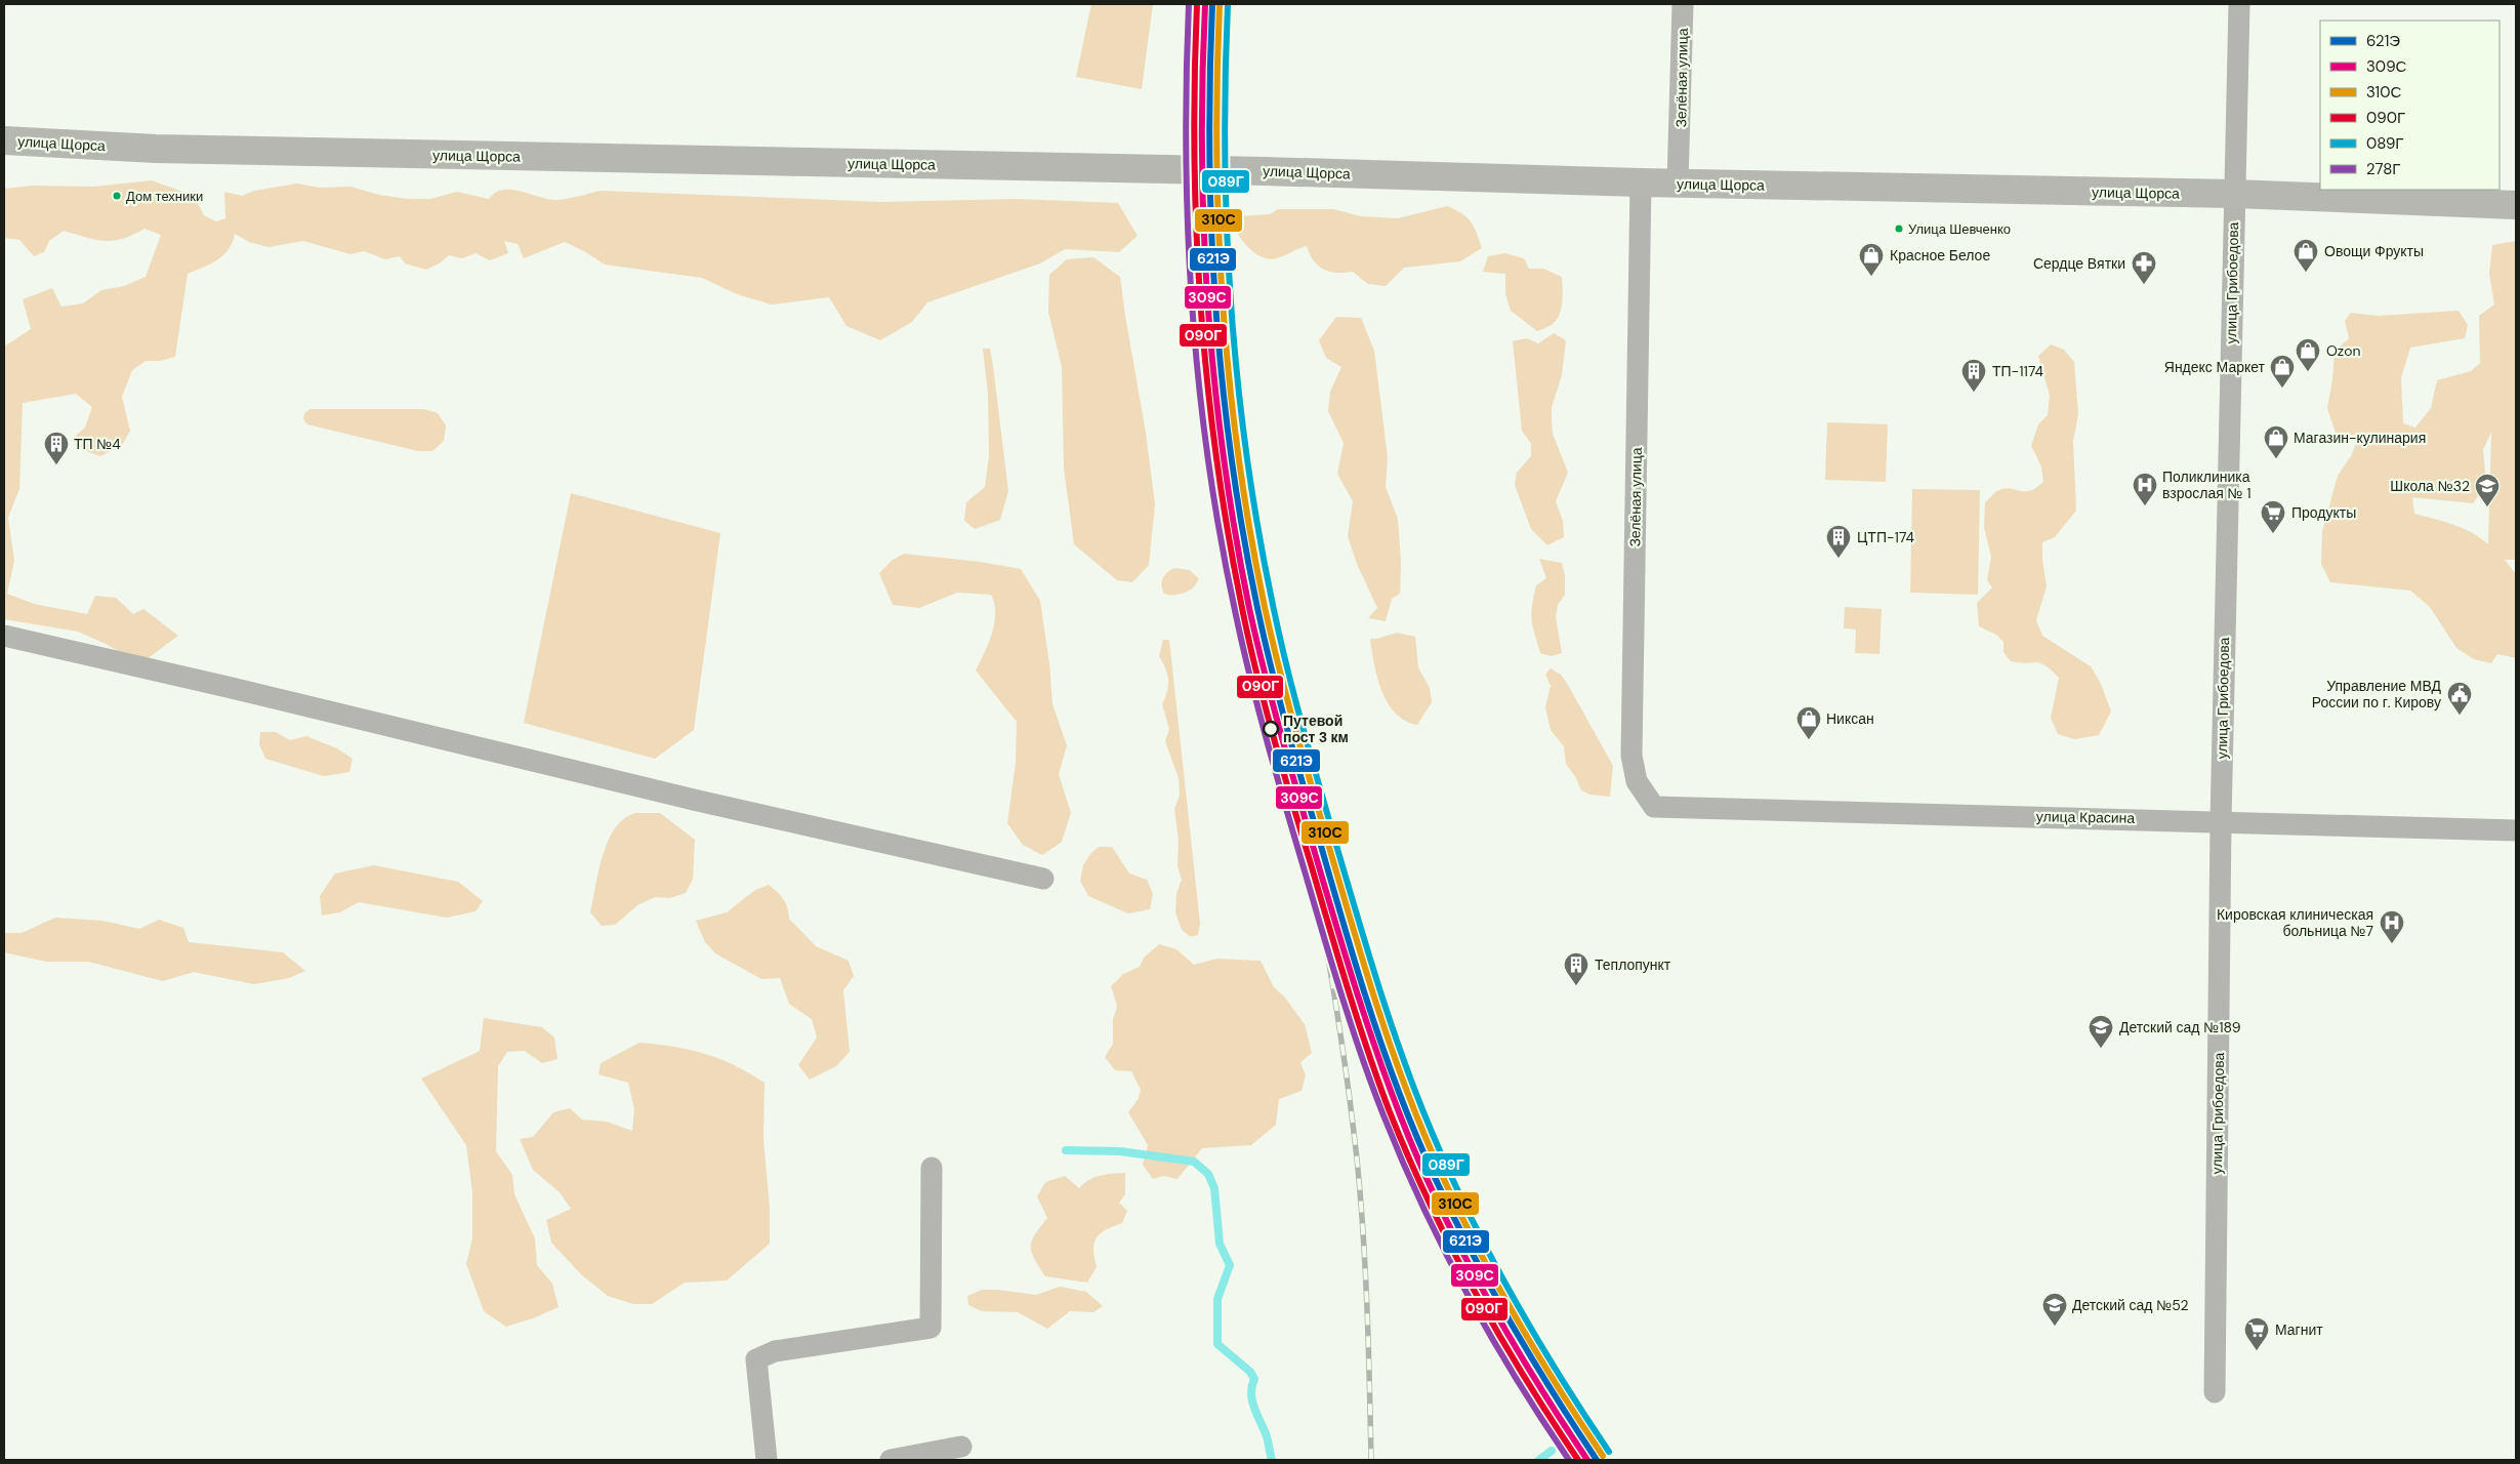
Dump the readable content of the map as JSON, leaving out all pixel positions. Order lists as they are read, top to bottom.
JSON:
{
  "streets": {
    "main road": ["улица Щорса"],
    "street": ["Зелёная улица", "улица Грибоедова", "улица Красина"]
  },
  "crossings": [
    ["Зелёная улица", "улица Щорса"],
    ["Зелёная улица", "улица Красина"],
    ["улица Щорса", "улица Грибоедова"],
    ["улица Грибоедова", "улица Красина"]
  ],
  "places": {
    "other": ["Дом техники", "Улица Шевченко", "Путевой пост 3 км"],
    "shop": [
      "Овощи Фрукты",
      "Красное Белое",
      "Ozon",
      "Яндекс Маркет",
      "Магазин-кулинария",
      "Никсан"
    ],
    "pharmacy": ["Сердце Вятки"],
    "building": [
      "ТП-1174",
      "ТП №4",
      "ЦТП-174",
      "Теплопункт"
    ],
    "hospital": ["Поликлиника взрослая № 1", "Кировская клиническая больница №7"],
    "school or university": ["Школа №32", "Детский сад №189", "Детский сад №52"],
    "supermarket": ["Продукты", "Магнит"],
    "public building": ["Управление МВД России по г. Кирову"]
  },
  "lines": [
    "transit line 621Э",
    "transit line 309С",
    "transit line 310С",
    "transit line 090Г",
    "transit line 278Г",
    "transit line 089Г"
  ],
  "legend": [
    "621Э",
    "309С",
    "310С",
    "090Г",
    "089Г",
    "278Г"
  ]
}
